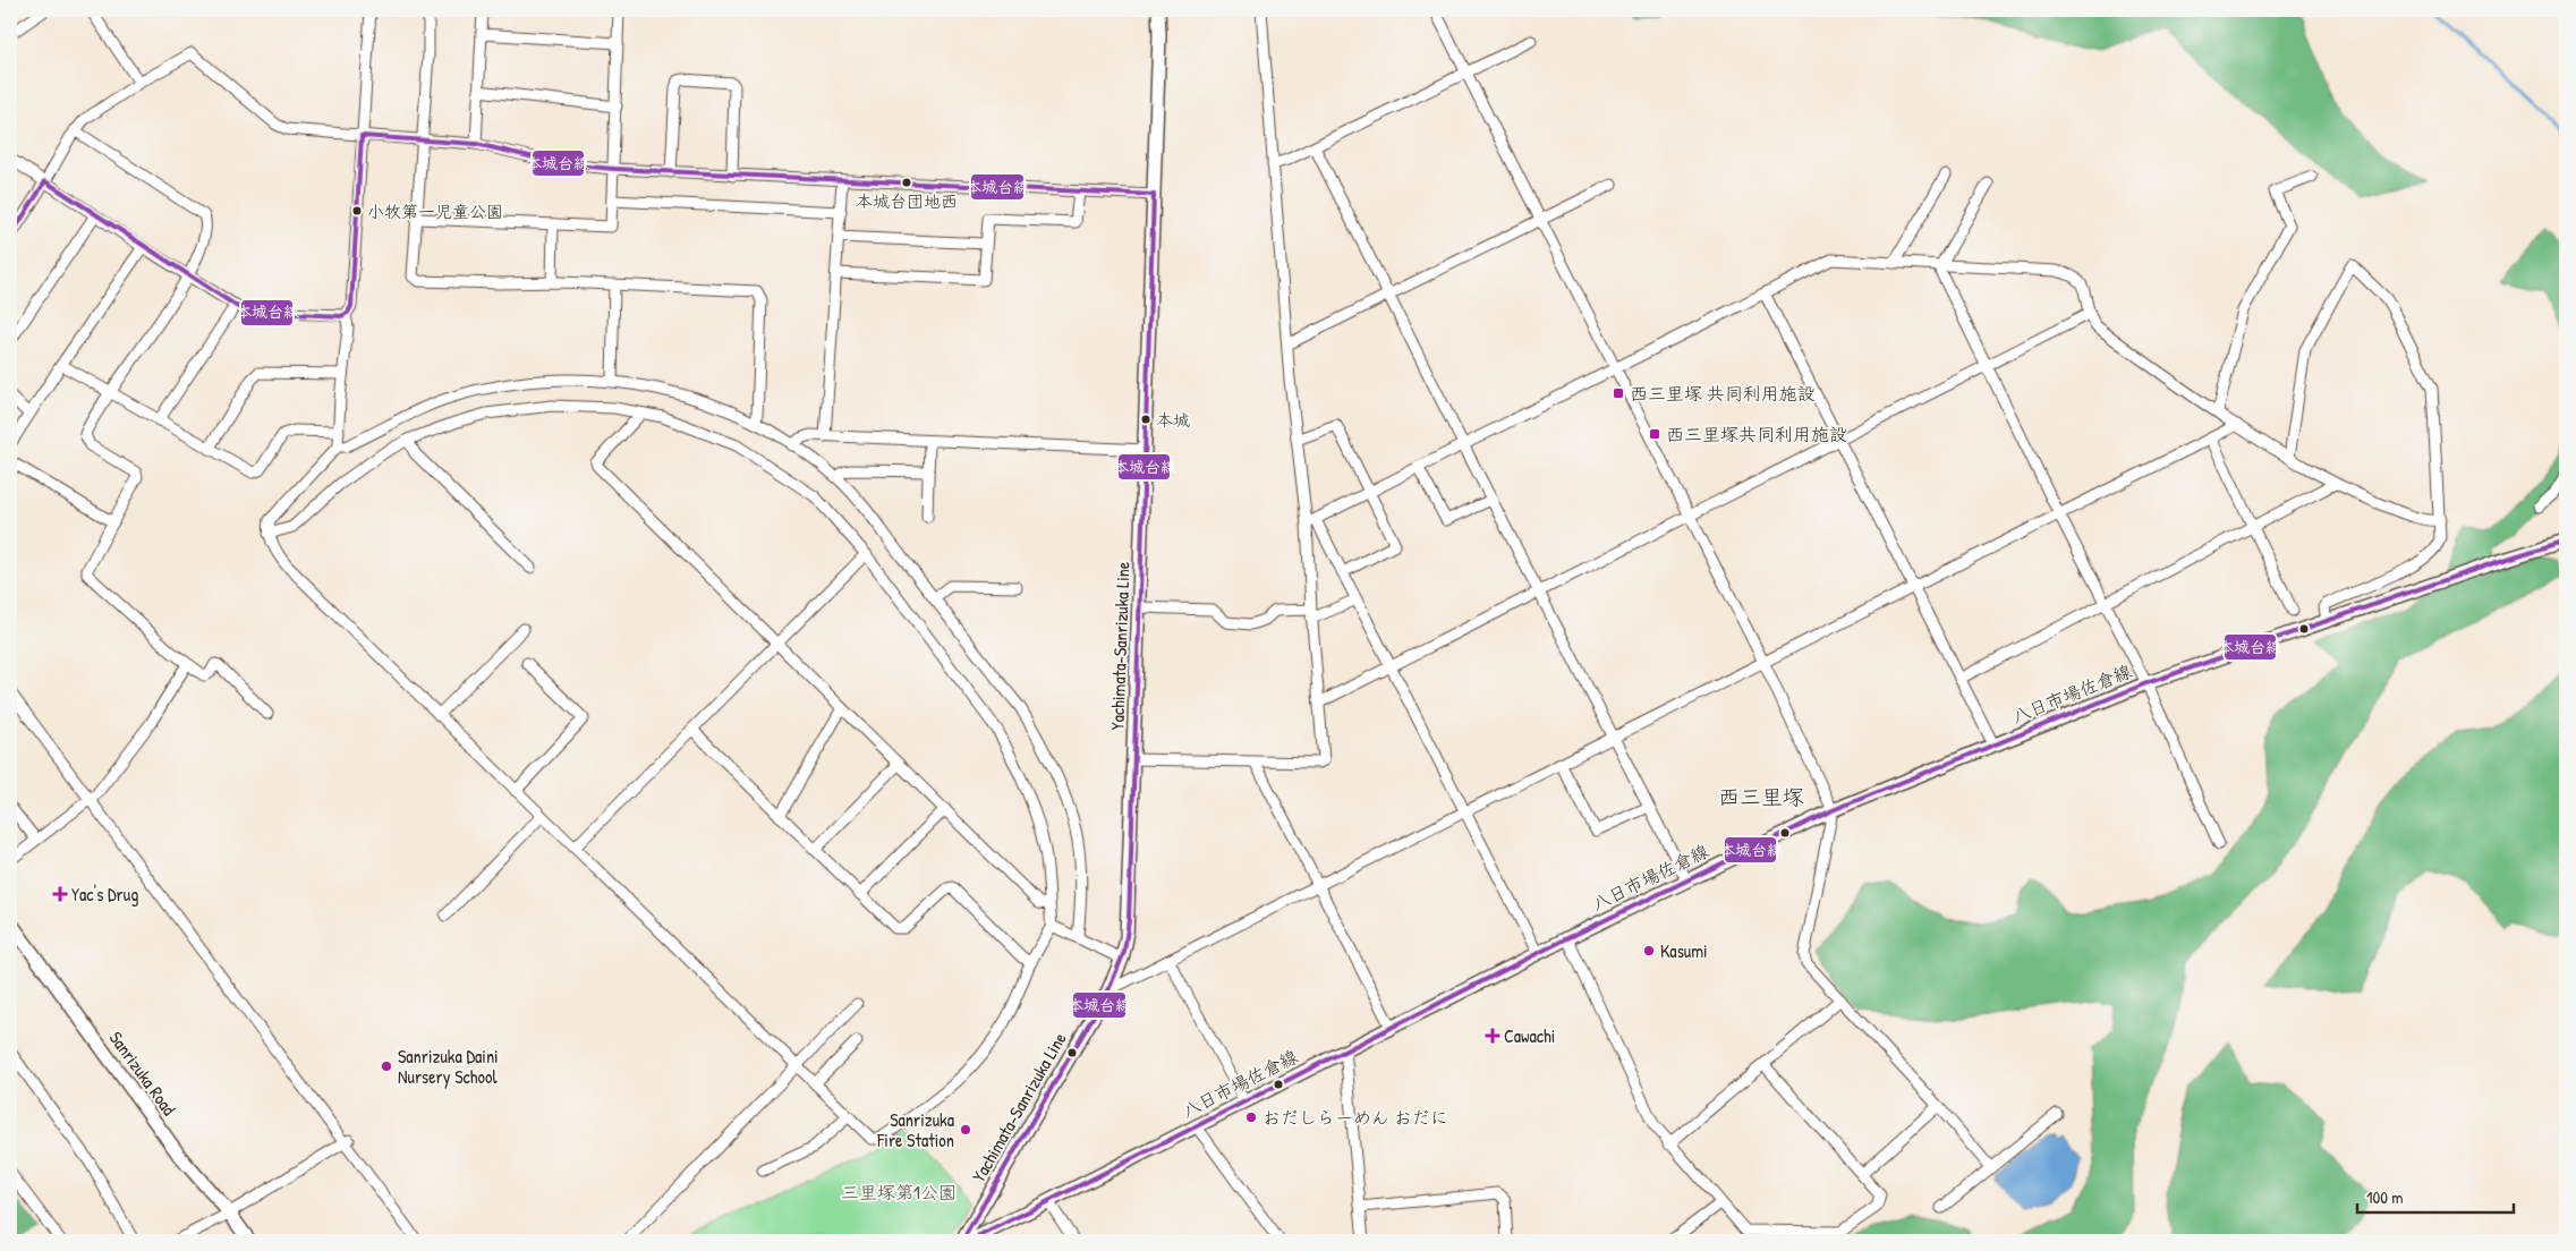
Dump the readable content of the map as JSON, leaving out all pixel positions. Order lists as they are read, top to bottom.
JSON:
{
  "streets": {
    "main road": ["Yachimata-Sanrizuka Line", "八日市場佐倉線", "Sanrizuka Road"]
  },
  "districts": ["西三里塚"],
  "parks": ["三里塚第1公園"],
  "places": {
    "other": [
      "本城台団地西",
      "小牧第一児童公園",
      "本城",
      "Kasumi",
      "Sanrizuka Daini Nursery School",
      "おだしらーめん おだに",
      "Sanrizuka Fire Station"
    ],
    "transit": ["西三里塚 共同利用施設", "西三里塚共同利用施設"],
    "health": ["Yac's Drug", "Cawachi"]
  },
  "lines": ["transit line 本城台線"],
  "scale_bar": "100 m"
}
